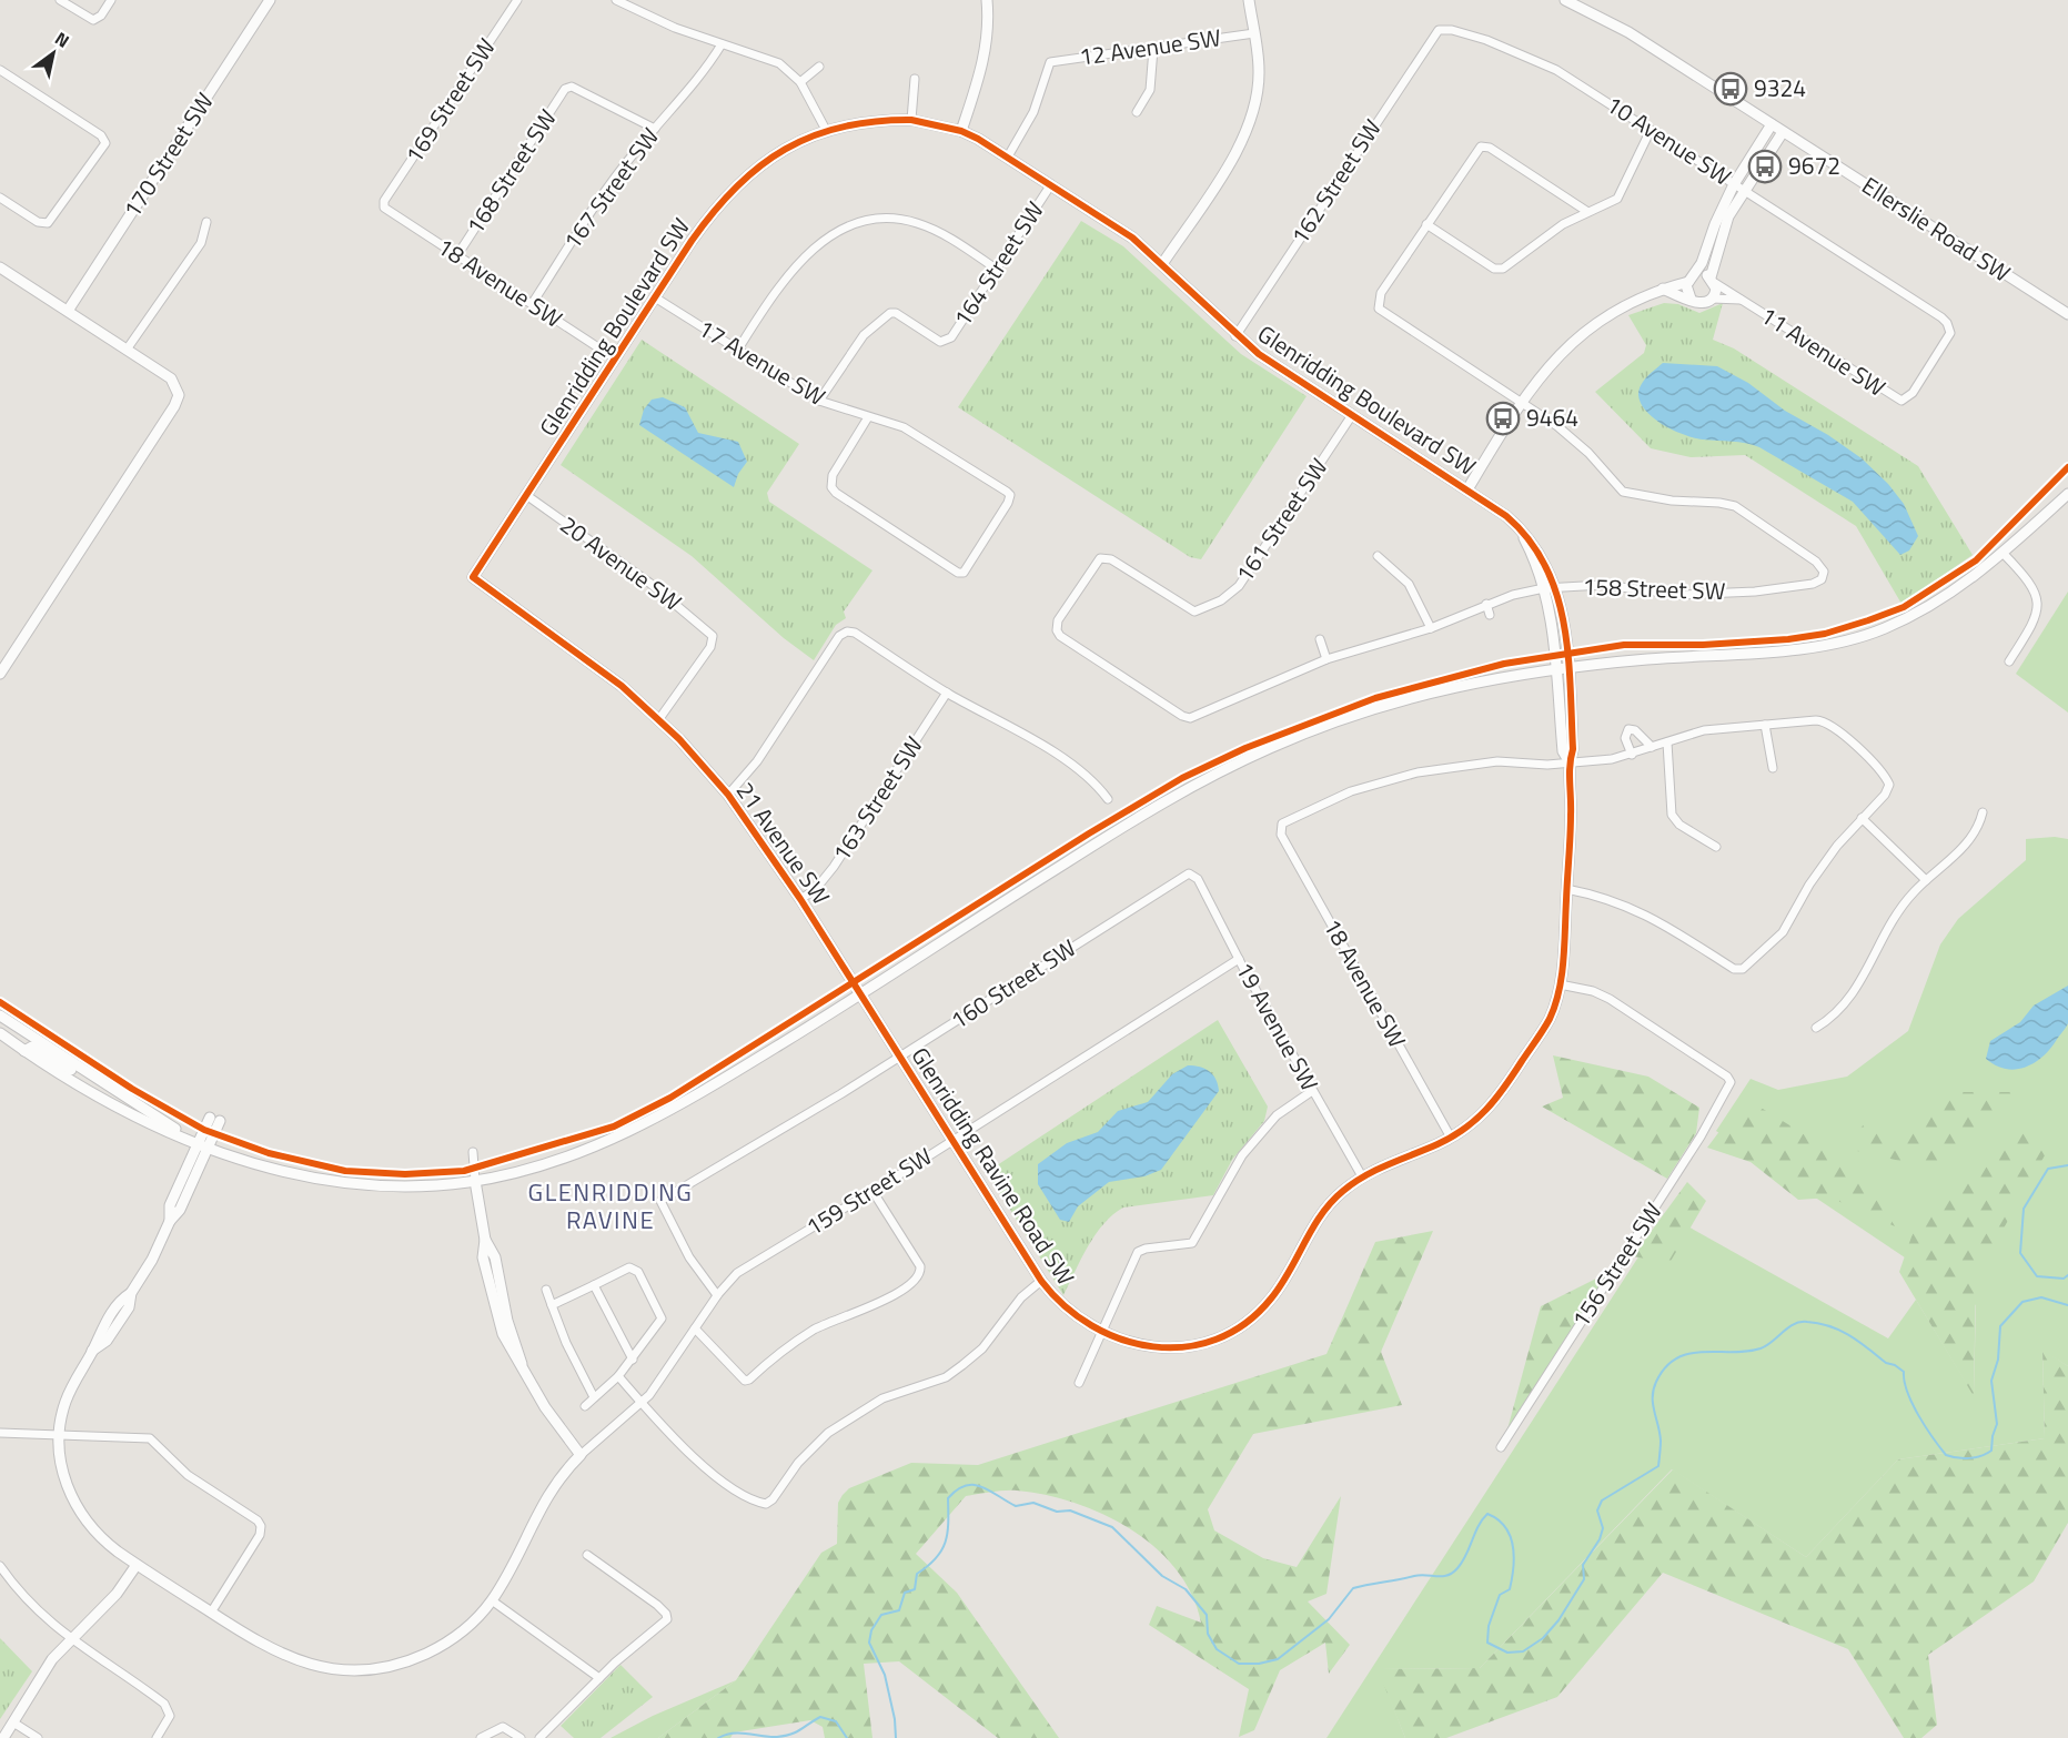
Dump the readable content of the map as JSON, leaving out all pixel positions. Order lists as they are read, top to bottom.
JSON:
{
  "streets": {
    "street": [
      "12 Avenue SW",
      "169 Street SW",
      "10 Avenue SW",
      "170 Street SW",
      "168 Street SW",
      "162 Street SW",
      "167 Street SW",
      "Ellerslie Road SW",
      "164 Street SW",
      "18 Avenue SW",
      "Glenridding Boulevard SW",
      "11 Avenue SW",
      "17 Avenue SW",
      "161 Street SW",
      "20 Avenue SW",
      "158 Street SW",
      "163 Street SW",
      "21 Avenue SW",
      "160 Street SW",
      "19 Avenue SW",
      "Glenridding Ravine Road SW",
      "159 Street SW",
      "156 Street SW"
    ]
  },
  "crossings": [
    ["12 Avenue SW", "Glenridding Boulevard SW"],
    ["169 Street SW", "18 Avenue SW"],
    ["10 Avenue SW", "162 Street SW"],
    ["10 Avenue SW", "11 Avenue SW"],
    ["168 Street SW", "167 Street SW"],
    ["168 Street SW", "18 Avenue SW"],
    ["162 Street SW", "Glenridding Boulevard SW"],
    ["167 Street SW", "18 Avenue SW"],
    ["164 Street SW", "Glenridding Boulevard SW"],
    ["164 Street SW", "17 Avenue SW"],
    ["18 Avenue SW", "Glenridding Boulevard SW"],
    ["18 Avenue SW", "Glenridding Ravine Road SW"],
    ["Glenridding Boulevard SW", "17 Avenue SW"],
    ["Glenridding Boulevard SW", "161 Street SW"],
    ["Glenridding Boulevard SW", "20 Avenue SW"],
    ["Glenridding Boulevard SW", "158 Street SW"],
    ["Glenridding Boulevard SW", "21 Avenue SW"],
    ["Glenridding Boulevard SW", "Glenridding Ravine Road SW"],
    ["161 Street SW", "158 Street SW"],
    ["20 Avenue SW", "21 Avenue SW"],
    ["163 Street SW", "21 Avenue SW"],
    ["21 Avenue SW", "Glenridding Ravine Road SW"],
    ["160 Street SW", "19 Avenue SW"],
    ["160 Street SW", "Glenridding Ravine Road SW"],
    ["160 Street SW", "159 Street SW"],
    ["19 Avenue SW", "Glenridding Ravine Road SW"],
    ["19 Avenue SW", "159 Street SW"],
    ["Glenridding Ravine Road SW", "159 Street SW"],
    ["Glenridding Ravine Road SW", "156 Street SW"]
  ],
  "districts": ["GLENRIDDING RAVINE"],
  "places": {
    "bus stop": ["9324", "9672", "9464"]
  },
  "north": "top right"
}
